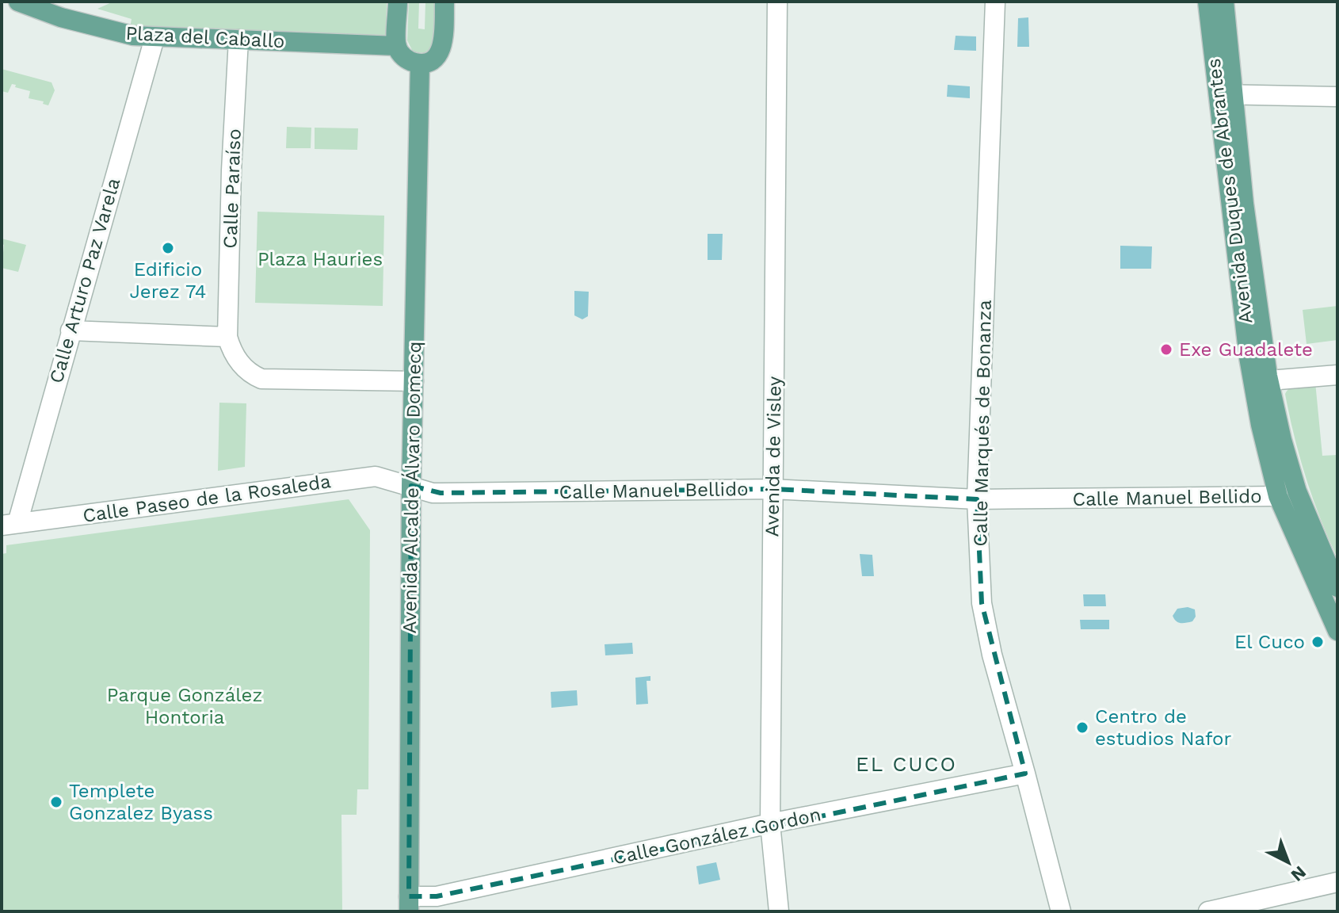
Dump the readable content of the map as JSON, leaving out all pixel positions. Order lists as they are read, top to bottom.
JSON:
{
  "streets": {
    "main road": ["Plaza del Caballo", "Avenida Duques de Abrantes", "Avenida Alcalde Álvaro Domecq"],
    "street": [
      "Calle Paraíso",
      "Calle Arturo Paz Varela",
      "Calle Marqués de Bonanza",
      "Avenida de Visley",
      "Calle Manuel Bellido",
      "Calle Paseo de la Rosaleda",
      "Calle González Gordon"
    ]
  },
  "crossings": [
    ["Plaza del Caballo", "Calle Paraíso"],
    ["Plaza del Caballo", "Calle Arturo Paz Varela"],
    ["Calle Paraíso", "Avenida Alcalde Álvaro Domecq"],
    ["Avenida Duques de Abrantes", "Calle Manuel Bellido"],
    ["Calle Arturo Paz Varela", "Calle Paseo de la Rosaleda"],
    ["Calle Marqués de Bonanza", "Calle Manuel Bellido"],
    ["Calle Marqués de Bonanza", "Calle González Gordon"],
    ["Avenida de Visley", "Calle Manuel Bellido"],
    ["Avenida de Visley", "Calle González Gordon"],
    ["Avenida Alcalde Álvaro Domecq", "Calle Manuel Bellido"],
    ["Avenida Alcalde Álvaro Domecq", "Calle Paseo de la Rosaleda"],
    ["Avenida Alcalde Álvaro Domecq", "Calle González Gordon"],
    ["Calle Manuel Bellido", "Calle Paseo de la Rosaleda"]
  ],
  "districts": ["EL CUCO"],
  "parks": ["Plaza Hauries", "Parque González Hontoria"],
  "places": [
    "Edificio Jerez 74",
    "Exe Guadalete",
    "El Cuco",
    "Centro de estudios Nafor",
    "Templete Gonzalez Byass"
  ],
  "north": "bottom right"
}
